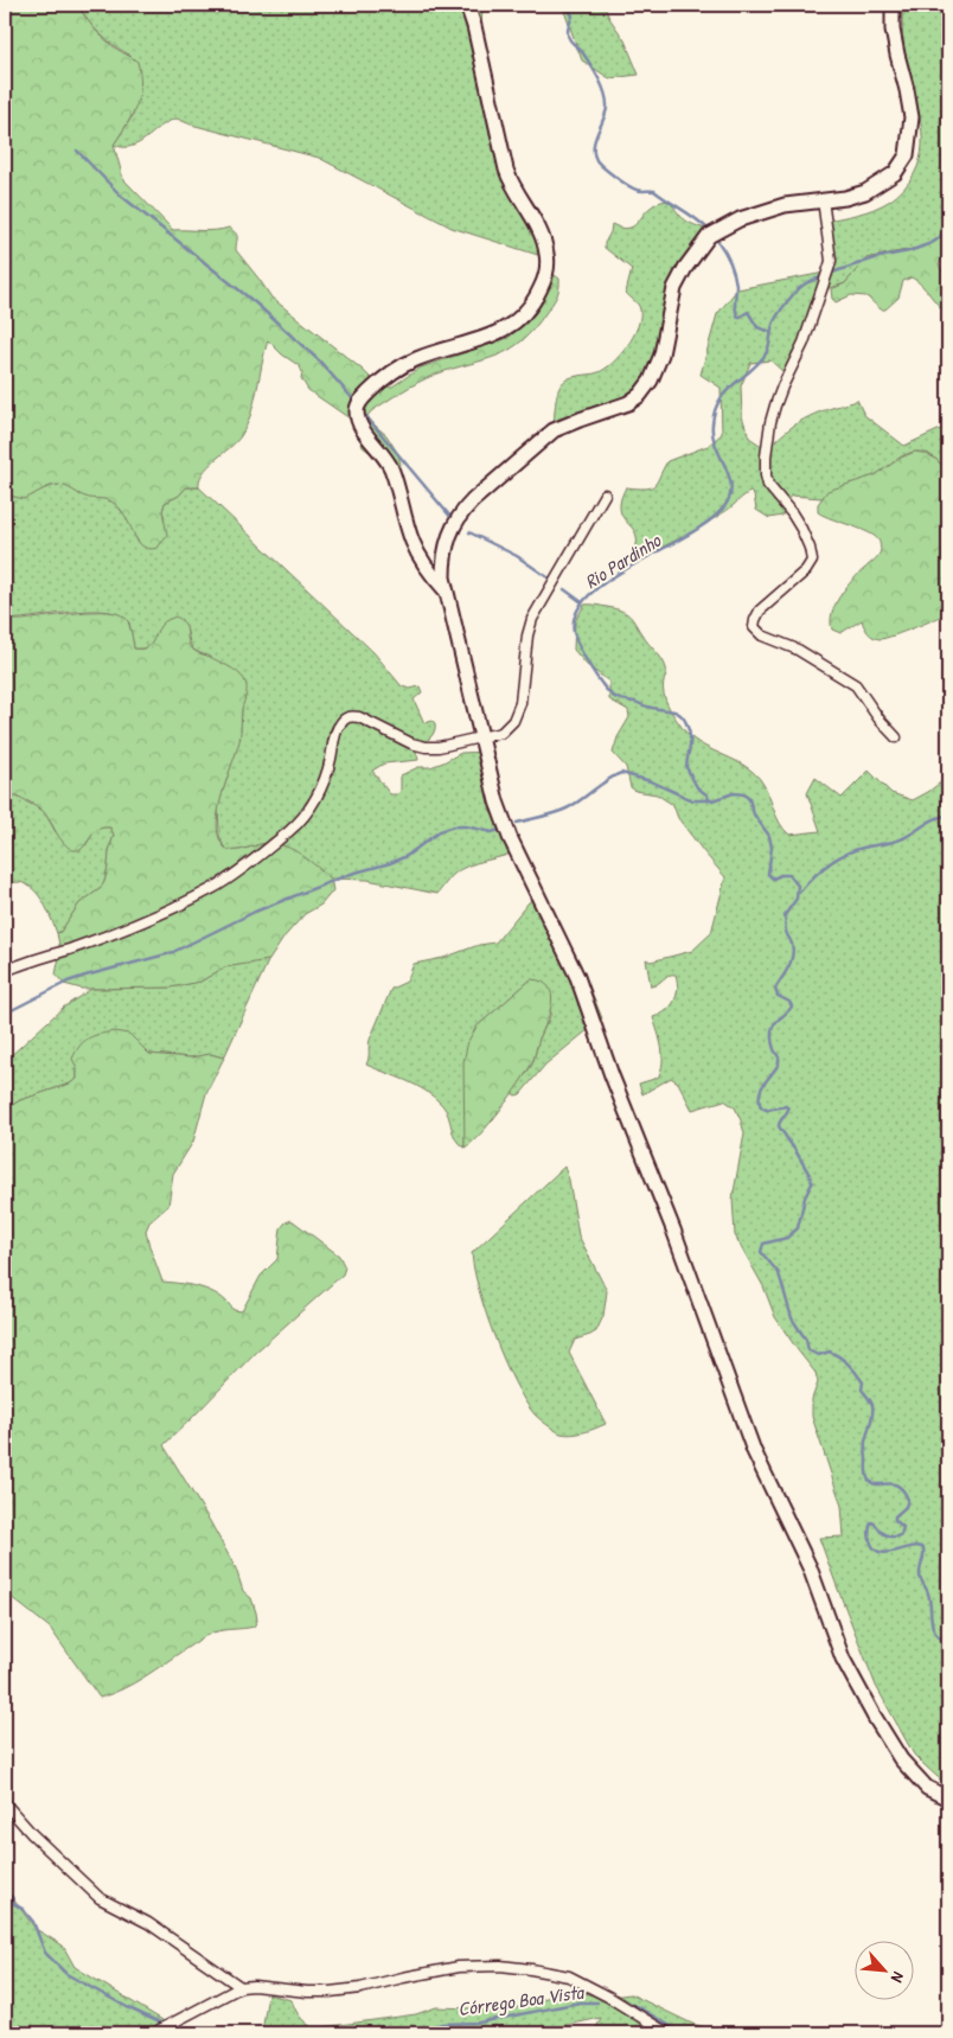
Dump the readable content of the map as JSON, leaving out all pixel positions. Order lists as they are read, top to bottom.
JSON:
{
  "water": ["Rio Pardinho", "Córrego Boa Vista"],
  "north": "bottom right"
}
